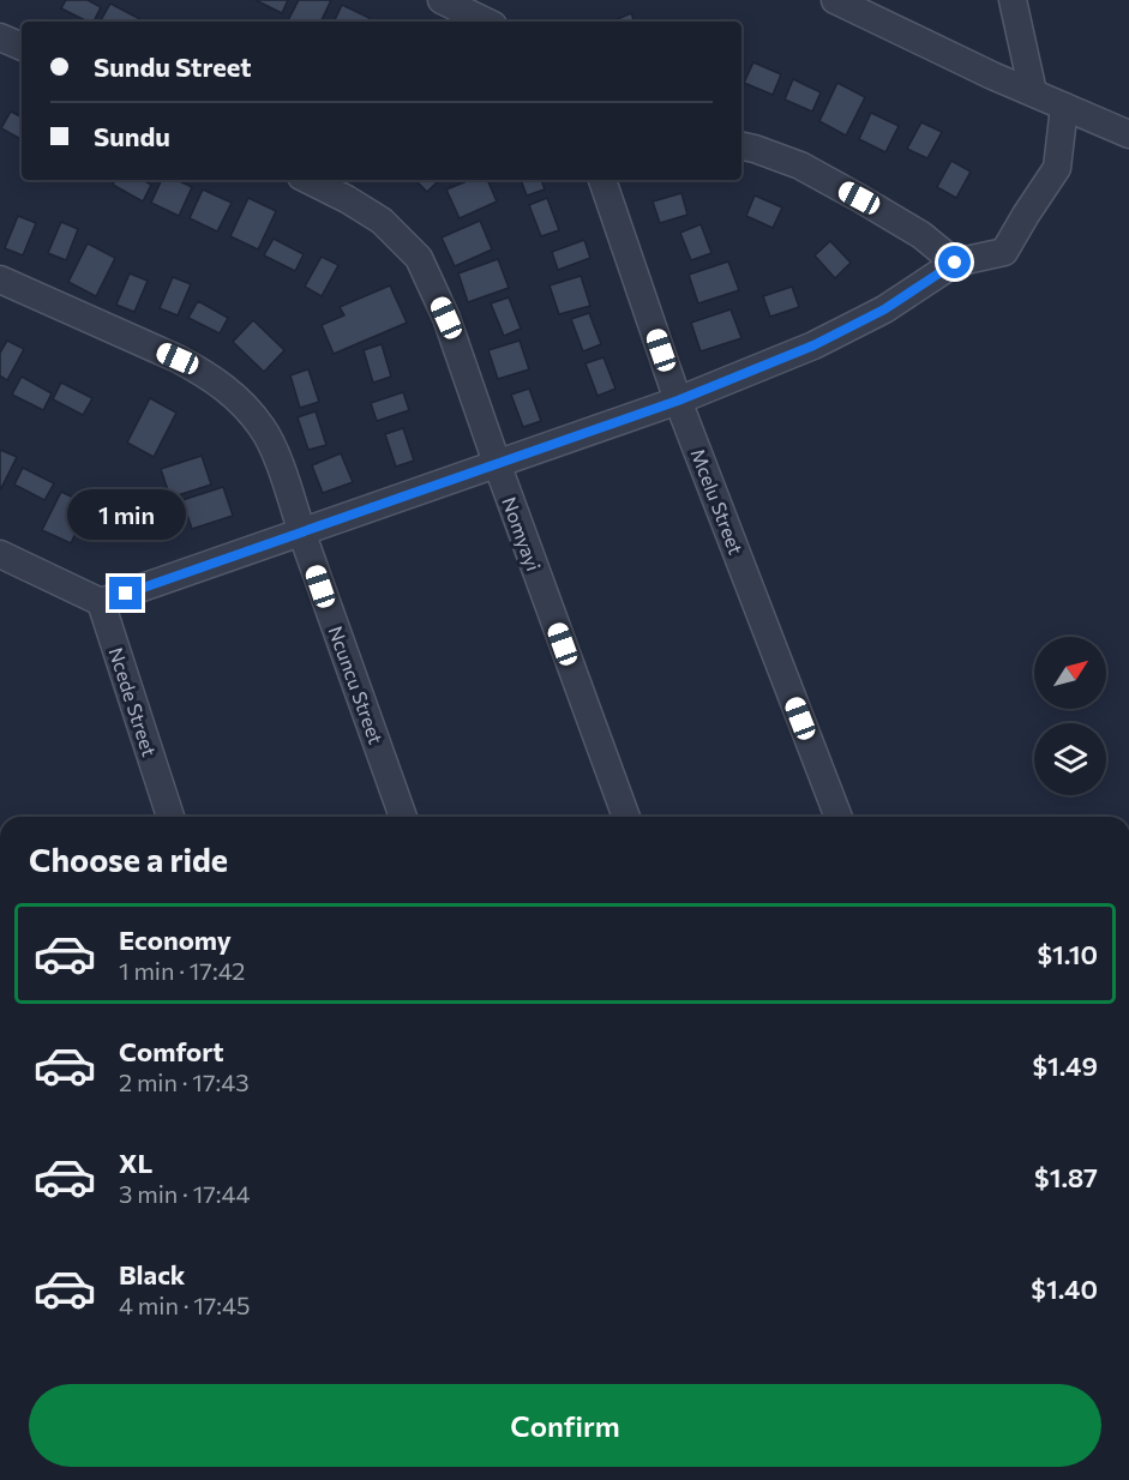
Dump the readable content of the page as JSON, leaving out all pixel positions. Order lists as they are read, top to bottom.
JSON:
{
  "streets": {
    "street": [
      "Mcelu Street",
      "Nomyayi",
      "Ncuncu Street",
      "Ncede Street"
    ]
  },
  "north": "top right",
  "page": {
    "banner": ["Sundu Street", "Sundu"],
    "bubble": "1 min",
    "heading": "Choose a ride",
    "list": [
      {
        "name": "Economy",
        "note": "1 min · 17:42",
        "value": "$1.10"
      },
      {
        "name": "Comfort",
        "note": "2 min · 17:43",
        "value": "$1.49"
      },
      {
        "name": "XL",
        "note": "3 min · 17:44",
        "value": "$1.87"
      },
      {
        "name": "Black",
        "note": "4 min · 17:45",
        "value": "$1.40"
      }
    ],
    "buttons": "Confirm"
  }
}
